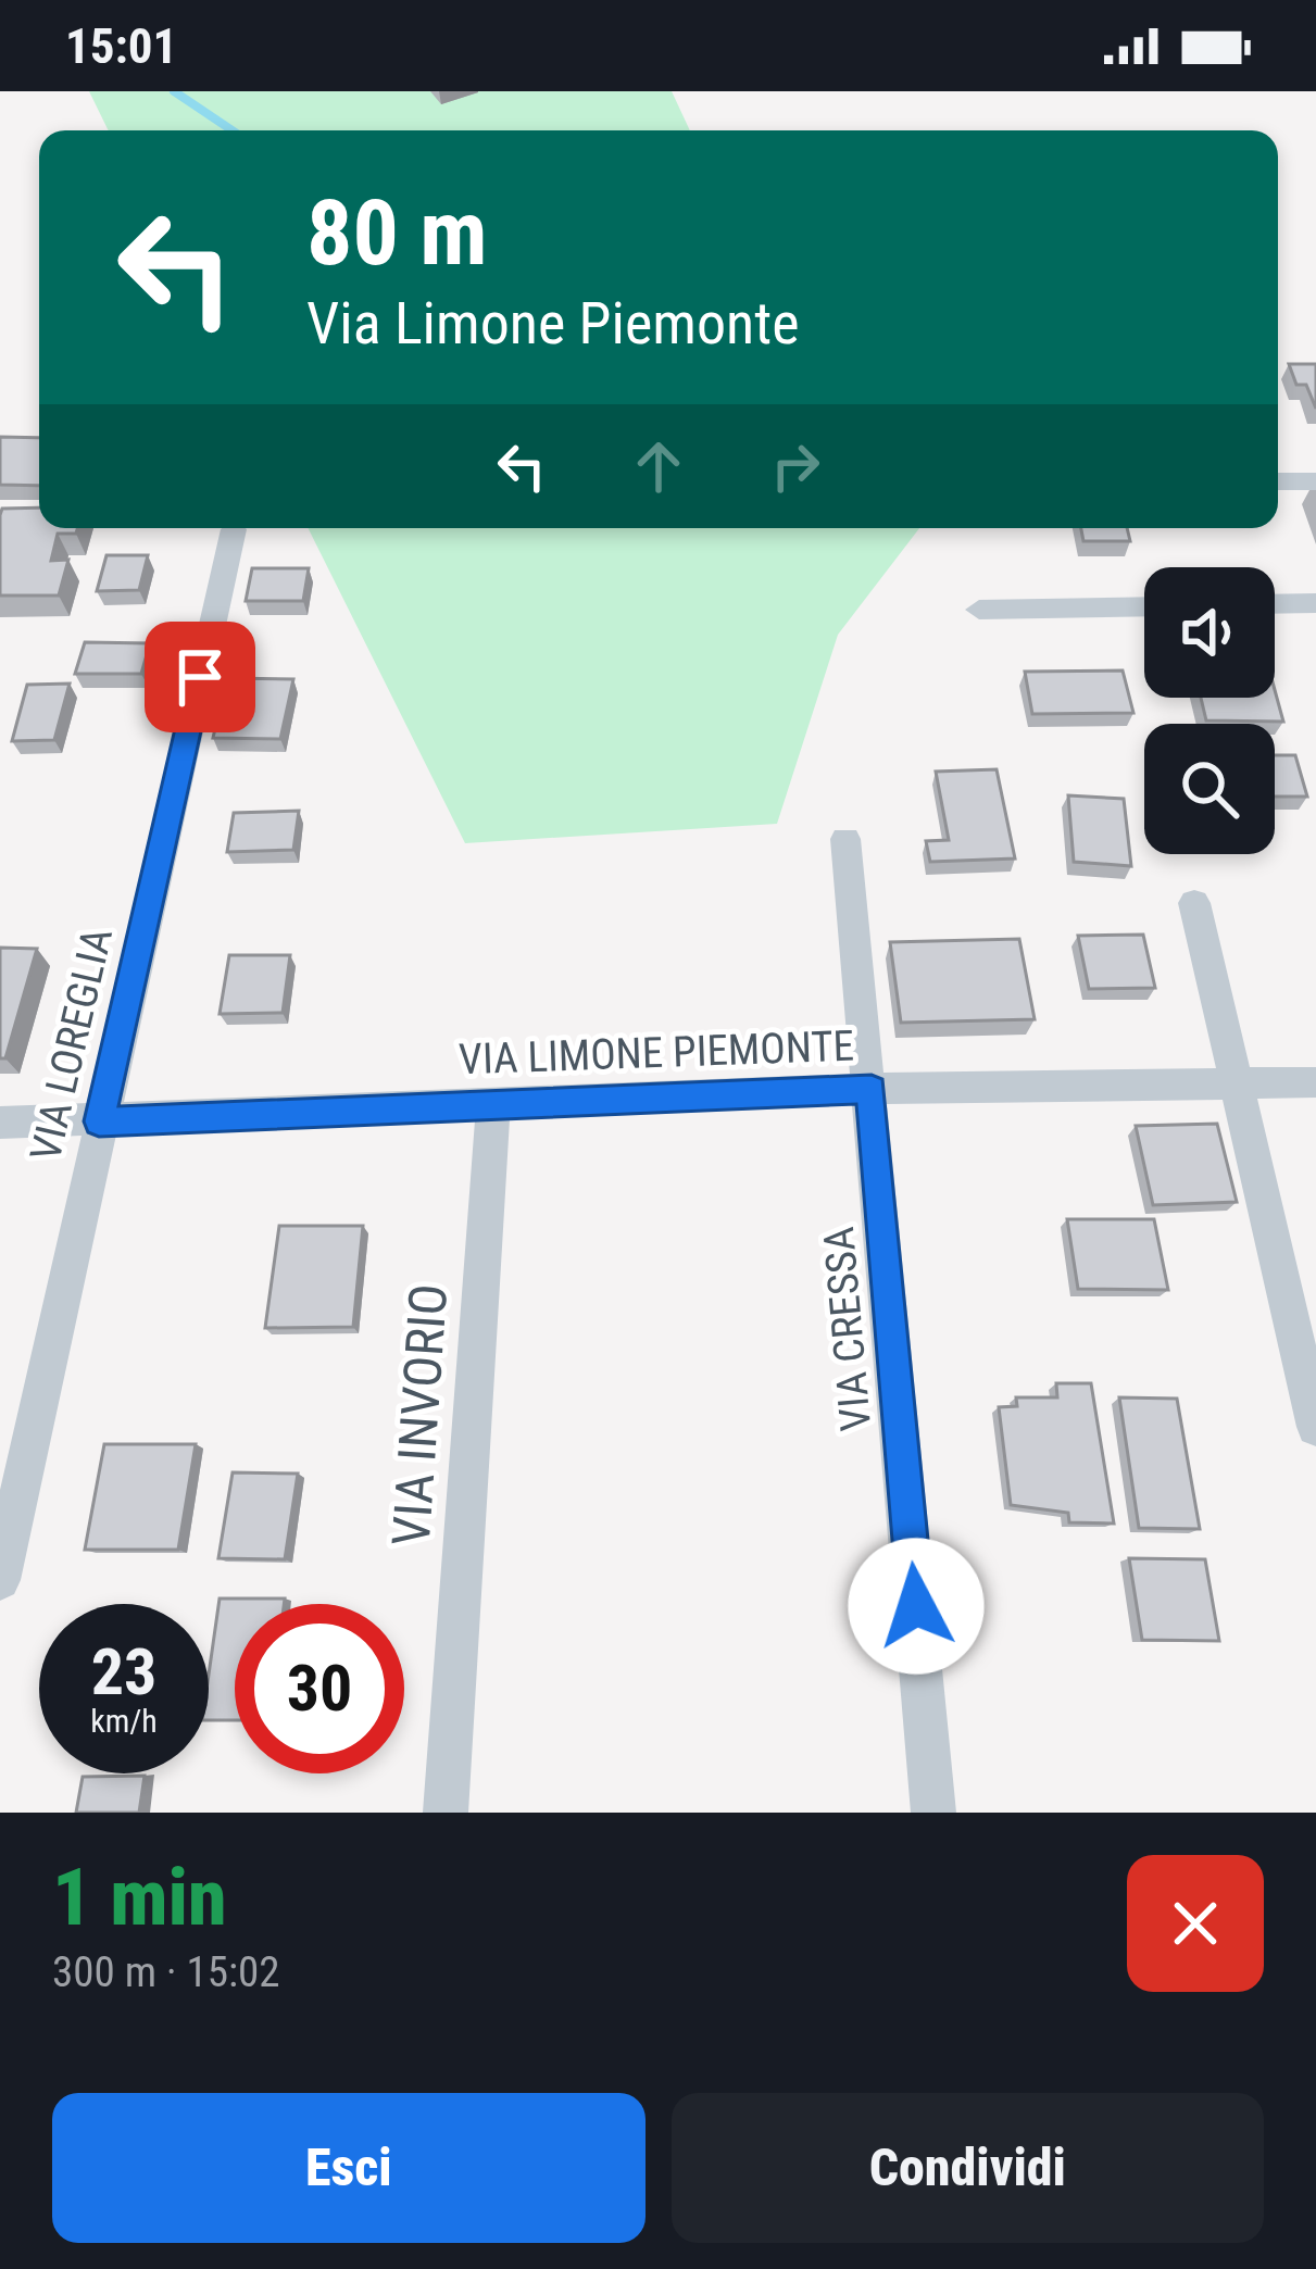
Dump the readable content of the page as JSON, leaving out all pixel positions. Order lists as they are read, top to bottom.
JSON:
{
  "streets": {
    "street": [
      "VIA LOREGLIA",
      "VIA LIMONE PIEMONTE",
      "VIA CRESSA",
      "VIA INVORIO"
    ]
  },
  "crossings": [
    ["VIA LOREGLIA", "VIA LIMONE PIEMONTE"],
    ["VIA LIMONE PIEMONTE", "VIA CRESSA"],
    ["VIA LIMONE PIEMONTE", "VIA INVORIO"]
  ],
  "page": {
    "status": "15:01",
    "turn": ["80 m", "Via Limone Piemonte"],
    "speed": "23 km/h",
    "limit": "30",
    "heading": ["1 min", "300 m · 15:02"],
    "buttons": ["Esci", "Condividi"]
  }
}
